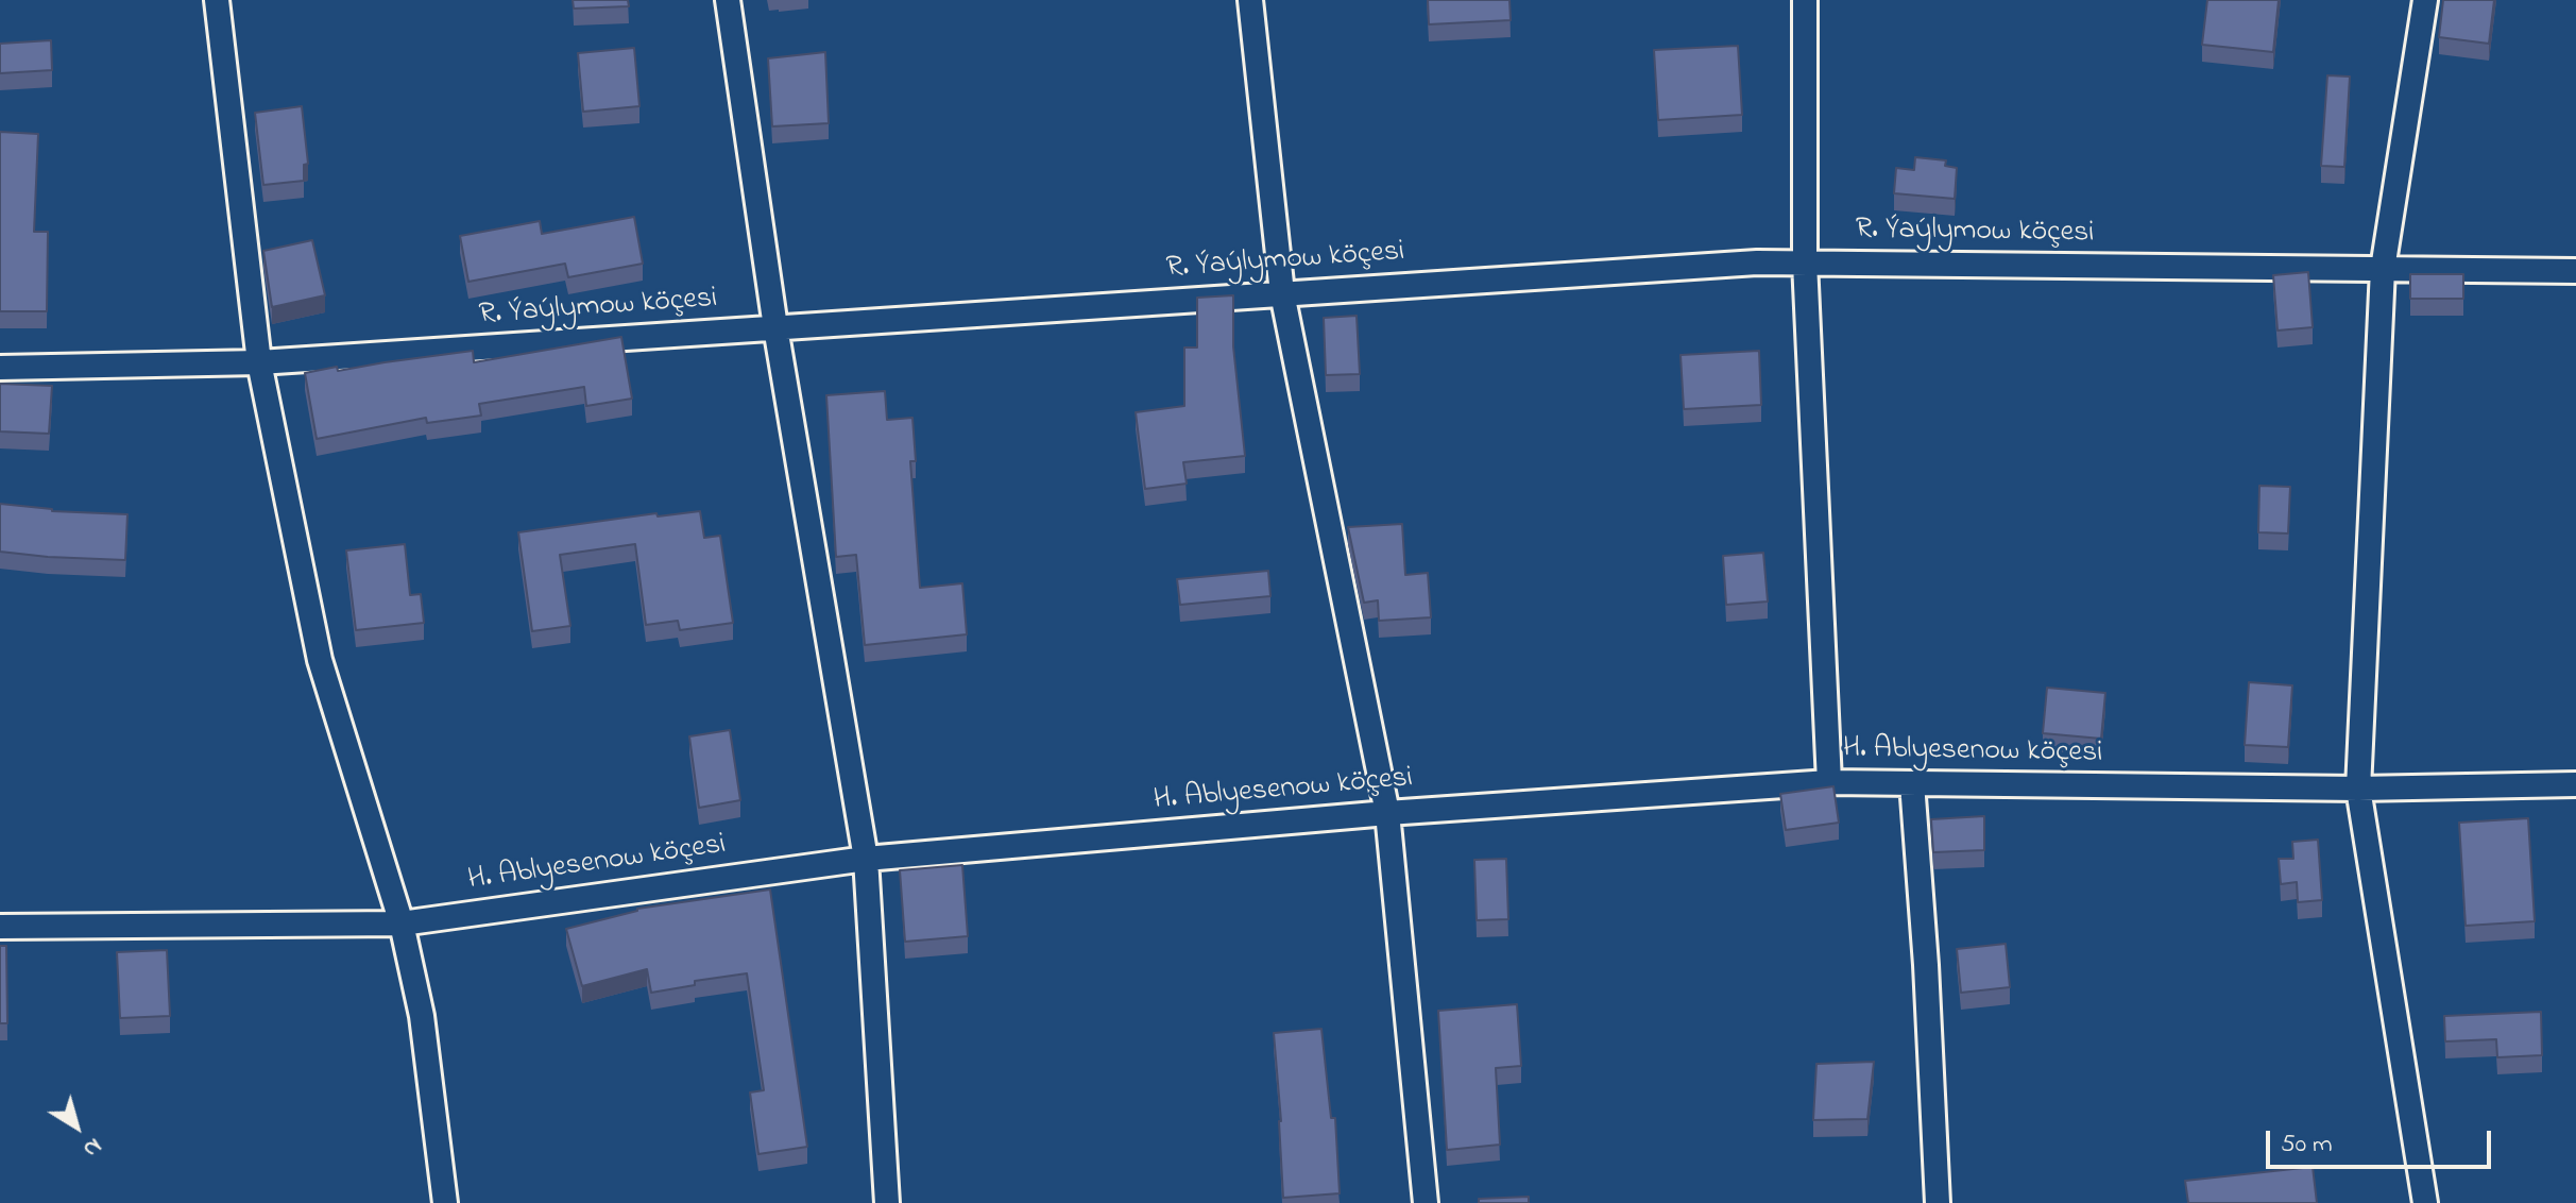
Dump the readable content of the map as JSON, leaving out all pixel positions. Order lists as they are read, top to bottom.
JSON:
{
  "streets": {
    "street": ["R. Ýaýlymow köçesi", "H. Ablyesenow köçesi"]
  },
  "scale_bar": "50 m",
  "north": "bottom right"
}
